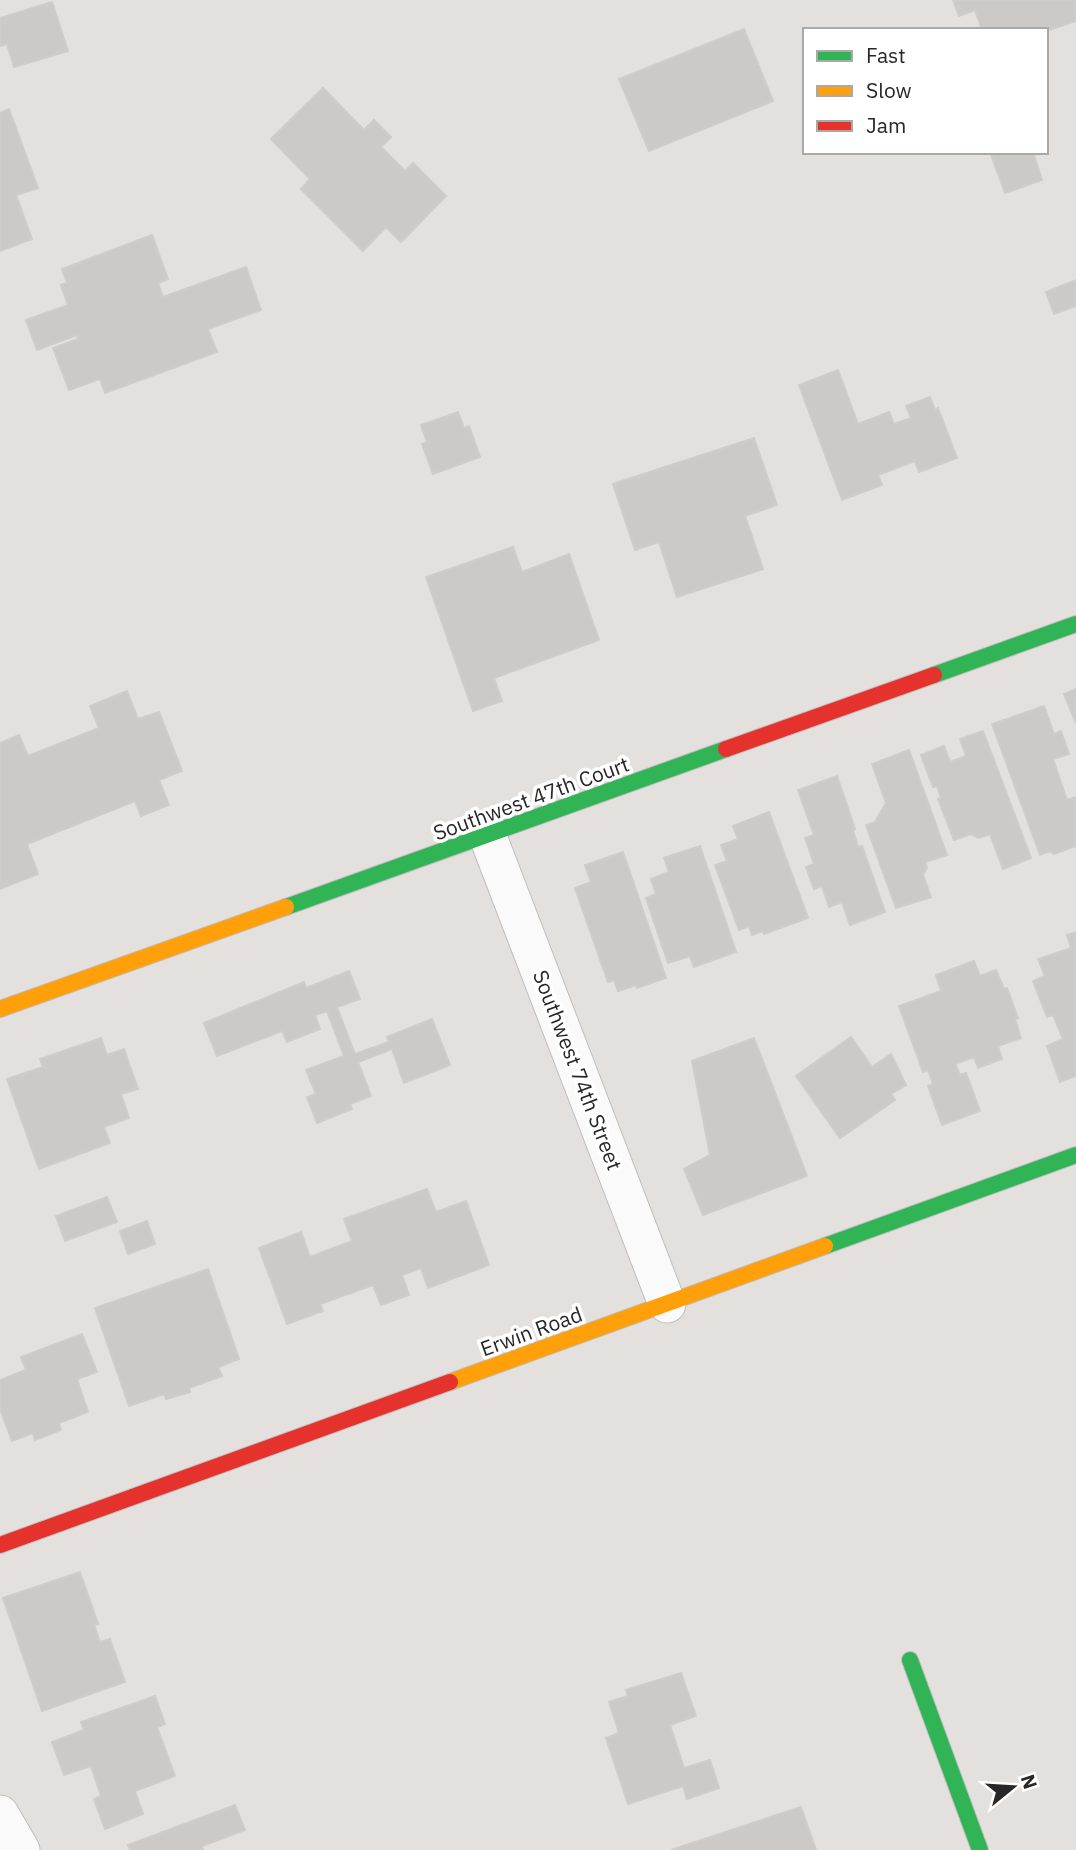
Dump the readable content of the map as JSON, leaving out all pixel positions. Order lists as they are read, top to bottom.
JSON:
{
  "streets": {
    "street": ["Southwest 47th Court", "Southwest 74th Street", "Erwin Road"]
  },
  "crossings": [
    ["Southwest 47th Court", "Southwest 74th Street"],
    ["Southwest 74th Street", "Erwin Road"]
  ],
  "legend": ["Fast", "Slow", "Jam"],
  "north": "right"
}
